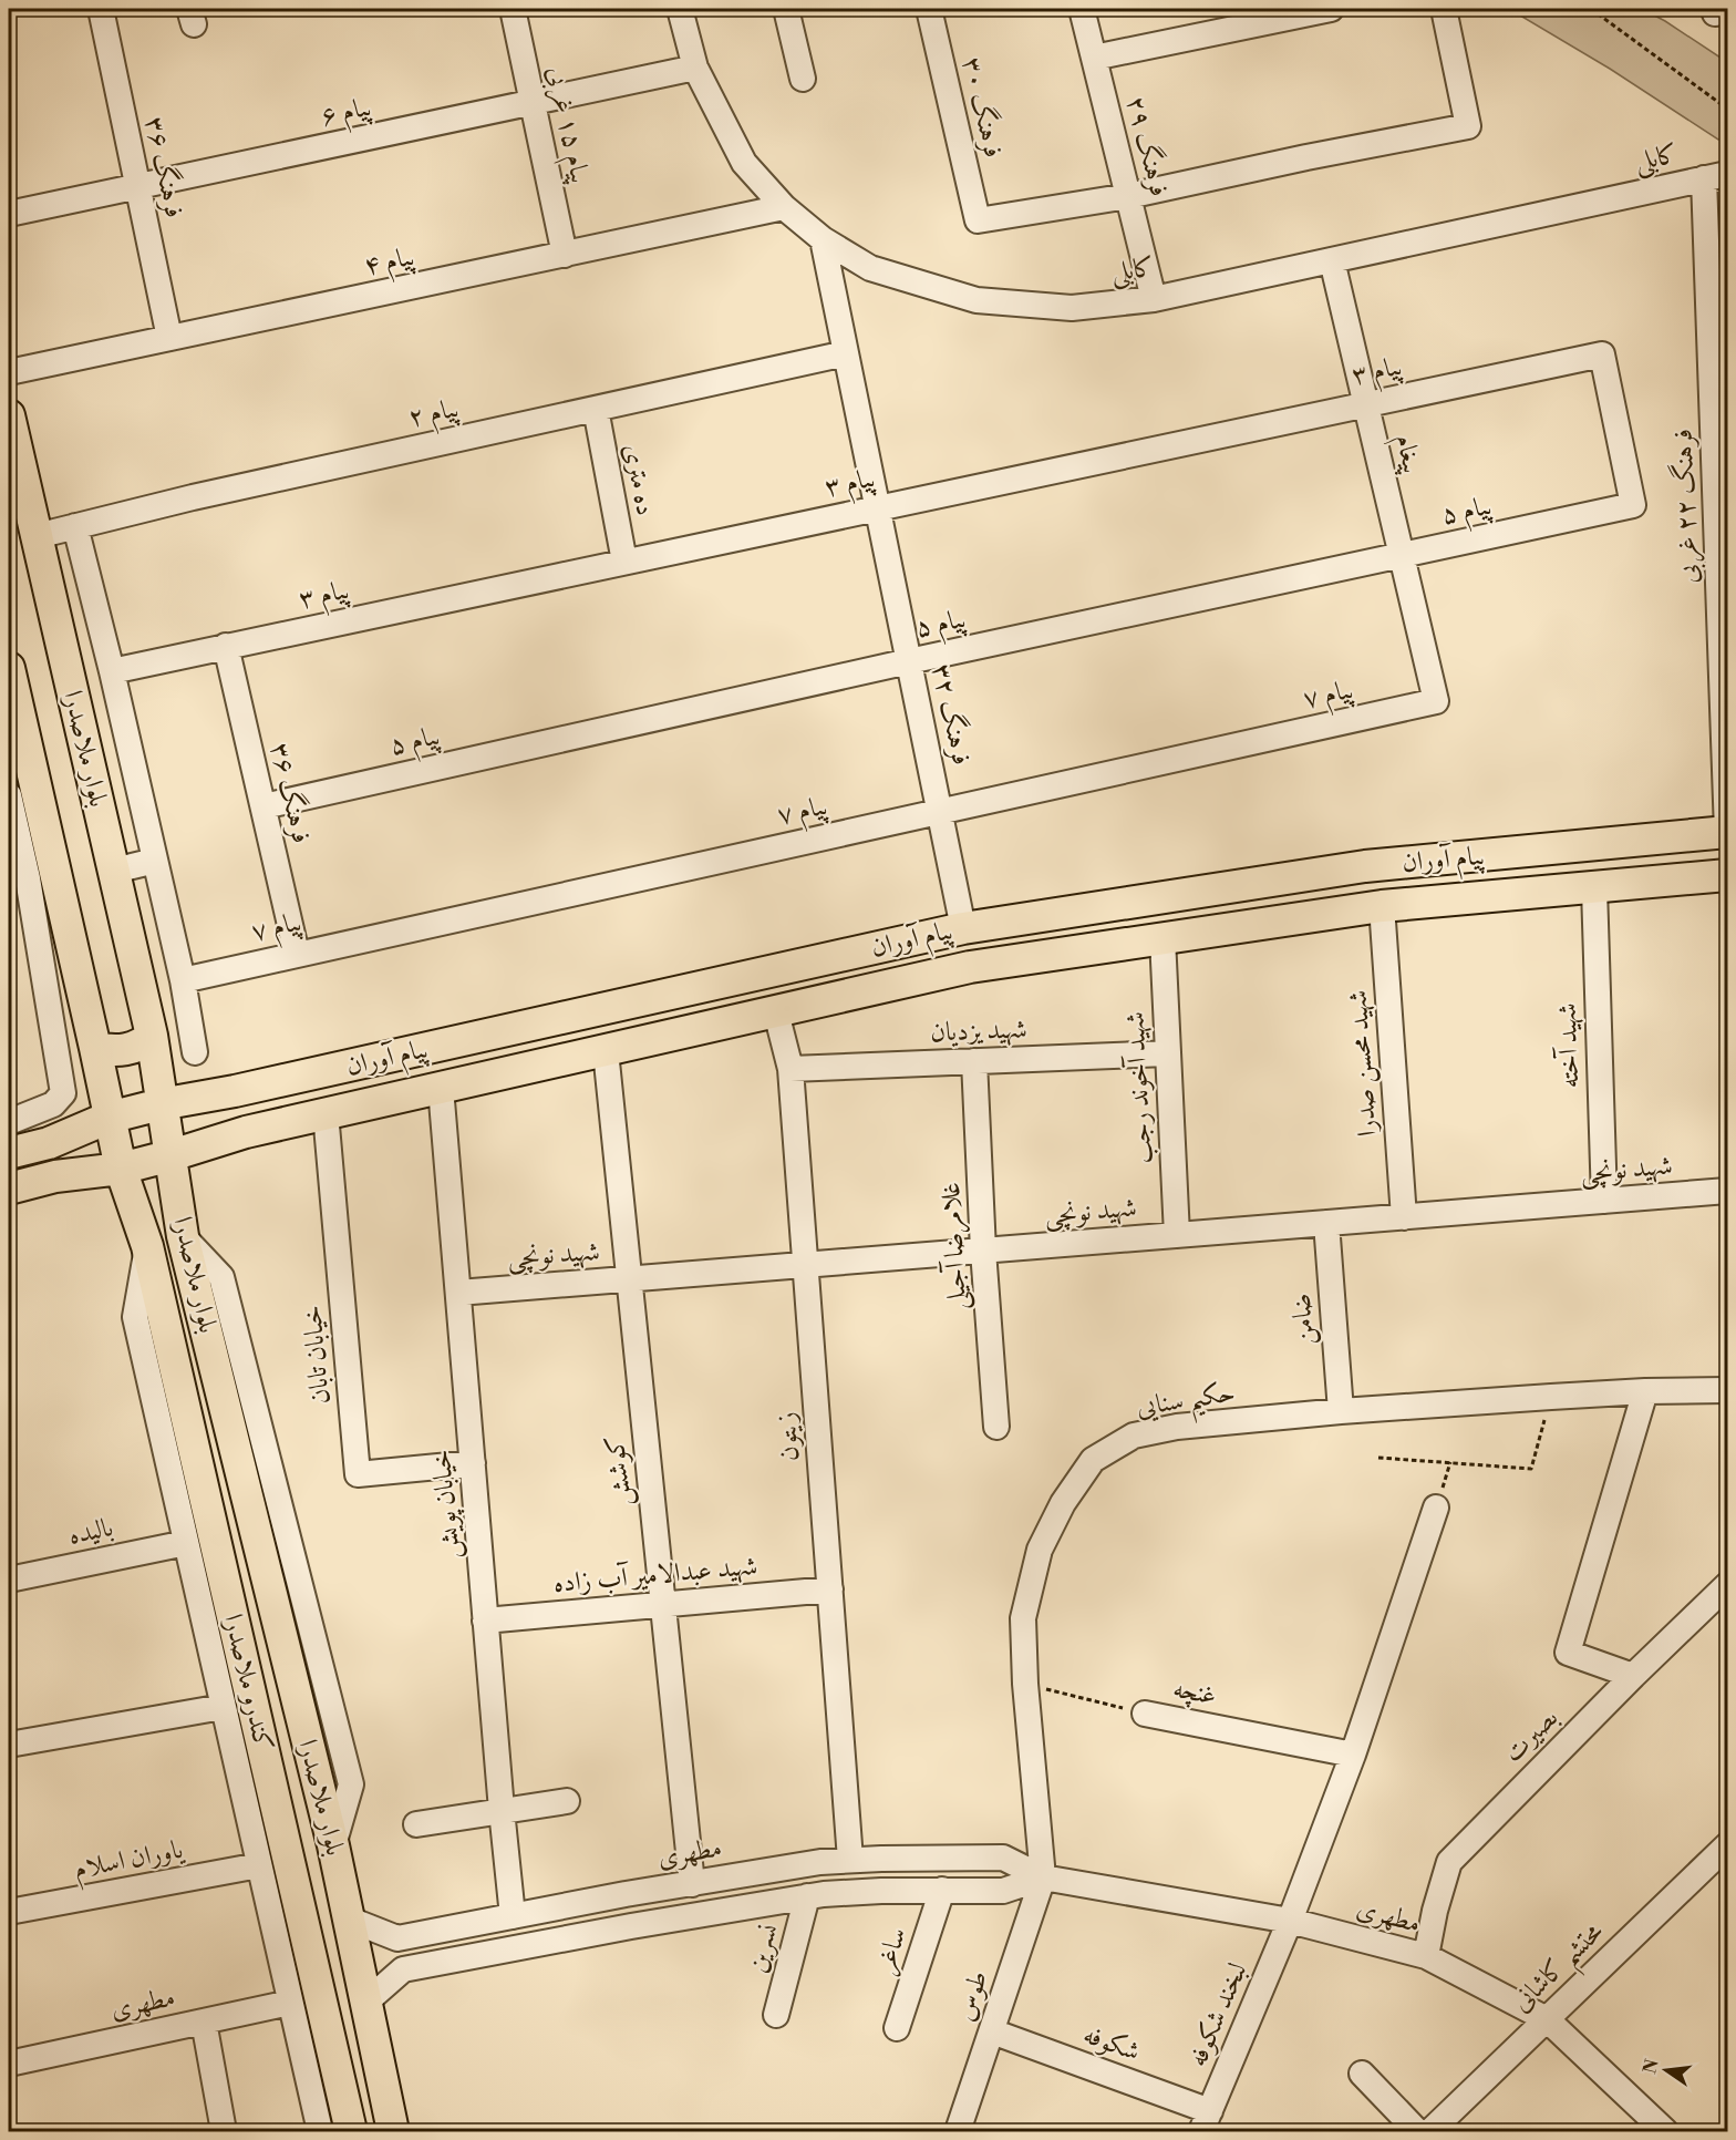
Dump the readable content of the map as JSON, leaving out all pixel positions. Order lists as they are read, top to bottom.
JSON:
{
  "streets": {
    "main road": ["بلوار ملاصدرا", "پیام آوران"],
    "street": [
      "فرهنگ ۳۰",
      "پیام ۶",
      "پیام ۱۵ غربی",
      "فرهنگ ۲۹",
      "کابلی",
      "فرهنگ ۳۶",
      "پیام ۴",
      "پیام ۳",
      "پیام ۲",
      "پیغام",
      "ده متری",
      "فرهنگ ۲۲ غربی",
      "پیام ۵",
      "پیام ۷",
      "فرهنگ ۳۲",
      "شهید یزدیان",
      "شهید آخته",
      "شهید محسن صدرا",
      "شهید آخوند رجب",
      "شهید نونچی",
      "غلامرضا آجیلی",
      "ضامن",
      "خیابان تابان",
      "حکیم سنایی",
      "زیتون",
      "کوشش",
      "خیابان پویش",
      "بالیده",
      "شهید عبدالامیر آب زاده",
      "کندرو ملاصدرا",
      "غنچه",
      "بصیرت",
      "مطهری",
      "یاوران اسلام",
      "نسرین",
      "ساغر",
      "محتشم کاشانی",
      "طوس",
      "لبخند شکوفه",
      "شکوفه"
    ]
  },
  "crossings": [
    ["فرهنگ ۳۰", "فرهنگ ۲۹"],
    ["پیام ۶", "پیام ۱۵ غربی"],
    ["پیام ۶", "کابلی"],
    ["پیام ۶", "فرهنگ ۳۶"],
    ["پیام ۱۵ غربی", "پیام ۴"],
    ["فرهنگ ۲۹", "کابلی"],
    ["کابلی", "پیام ۴"],
    ["کابلی", "پیغام"],
    ["کابلی", "فرهنگ ۲۲ غربی"],
    ["کابلی", "فرهنگ ۳۲"],
    ["فرهنگ ۳۶", "پیام ۴"],
    ["فرهنگ ۳۶", "پیام ۳"],
    ["فرهنگ ۳۶", "پیام ۵"],
    ["فرهنگ ۳۶", "پیام ۷"],
    ["پیام ۳", "پیغام"],
    ["پیام ۳", "ده متری"],
    ["پیام ۳", "پیام ۵"],
    ["پیام ۳", "فرهنگ ۳۲"],
    ["پیام ۲", "ده متری"],
    ["پیام ۲", "فرهنگ ۳۲"],
    ["پیام ۲", "بلوار ملاصدرا"],
    ["پیغام", "پیام ۵"],
    ["پیغام", "پیام ۷"],
    ["فرهنگ ۲۲ غربی", "پیام آوران"],
    ["پیام ۵", "فرهنگ ۳۲"],
    ["پیام ۷", "فرهنگ ۳۲"],
    ["فرهنگ ۳۲", "پیام آوران"],
    ["بلوار ملاصدرا", "پیام آوران"],
    ["بلوار ملاصدرا", "کندرو ملاصدرا"],
    ["پیام آوران", "شهید آخته"],
    ["پیام آوران", "شهید محسن صدرا"],
    ["پیام آوران", "شهید آخوند رجب"],
    ["پیام آوران", "خیابان تابان"],
    ["پیام آوران", "زیتون"],
    ["پیام آوران", "کوشش"],
    ["پیام آوران", "خیابان پویش"],
    ["شهید یزدیان", "شهید آخوند رجب"],
    ["شهید یزدیان", "غلامرضا آجیلی"],
    ["شهید یزدیان", "زیتون"],
    ["شهید آخته", "شهید نونچی"],
    ["شهید محسن صدرا", "شهید نونچی"],
    ["شهید آخوند رجب", "شهید نونچی"],
    ["شهید نونچی", "غلامرضا آجیلی"],
    ["شهید نونچی", "ضامن"],
    ["شهید نونچی", "زیتون"],
    ["شهید نونچی", "کوشش"],
    ["شهید نونچی", "خیابان پویش"],
    ["ضامن", "حکیم سنایی"],
    ["خیابان تابان", "خیابان پویش"],
    ["حکیم سنایی", "غنچه"],
    ["حکیم سنایی", "مطهری"],
    ["حکیم سنایی", "طوس"],
    ["زیتون", "شهید عبدالامیر آب زاده"],
    ["زیتون", "مطهری"],
    ["کوشش", "شهید عبدالامیر آب زاده"],
    ["کوشش", "مطهری"],
    ["خیابان پویش", "شهید عبدالامیر آب زاده"],
    ["خیابان پویش", "مطهری"],
    ["بالیده", "کندرو ملاصدرا"],
    ["کندرو ملاصدرا", "مطهری"],
    ["کندرو ملاصدرا", "یاوران اسلام"],
    ["غنچه", "لبخند شکوفه"],
    ["بصیرت", "مطهری"],
    ["مطهری", "نسرین"],
    ["مطهری", "ساغر"],
    ["مطهری", "محتشم کاشانی"],
    ["مطهری", "طوس"],
    ["مطهری", "لبخند شکوفه"],
    ["طوس", "شکوفه"],
    ["لبخند شکوفه", "شکوفه"]
  ],
  "north": "left"
}
